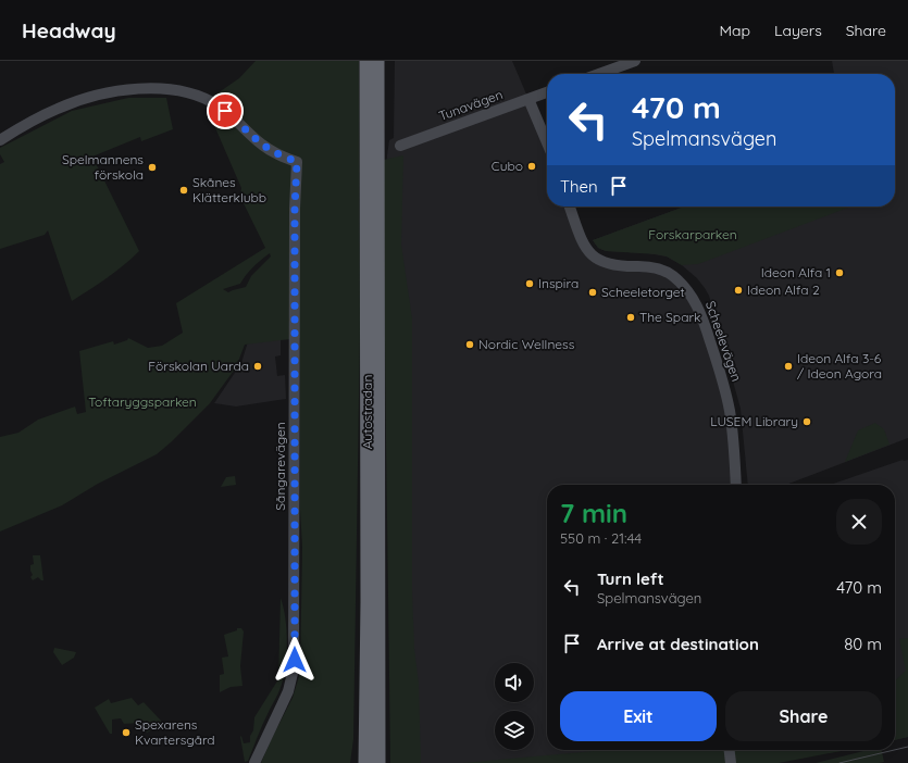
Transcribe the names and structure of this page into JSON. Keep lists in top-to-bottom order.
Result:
{
  "streets": {
    "highway": ["Autostradan"],
    "street": ["Tunavägen", "Scheelevägen", "Sångarevägen"]
  },
  "parks": ["Forskarparken", "Toftaryggsparken"],
  "places": [
    "Cubo",
    "Spelmannens förskola",
    "Skånes Klätterklubb",
    "Ideon Alfa 1",
    "Inspira",
    "Ideon Alfa 2",
    "Scheeletorget",
    "The Spark",
    "Nordic Wellness",
    "Förskolan Uarda",
    "Ideon Alfa 3-6 / Ideon Agora",
    "LUSEM Library",
    "Spexarens Kvartersgård"
  ],
  "page": {
    "header": "Headway",
    "nav": ["Map", "Layers", "Share"],
    "turn": ["470 m", "Spelmansvägen"],
    "then": "Then",
    "heading": ["7 min", "550 m · 21:44"],
    "list": [
      {
        "name": "Turn left",
        "note": "Spelmansvägen",
        "value": "470 m"
      },
      {
        "name": "Arrive at destination",
        "value": "80 m"
      }
    ],
    "buttons": ["Exit", "Share"]
  }
}
